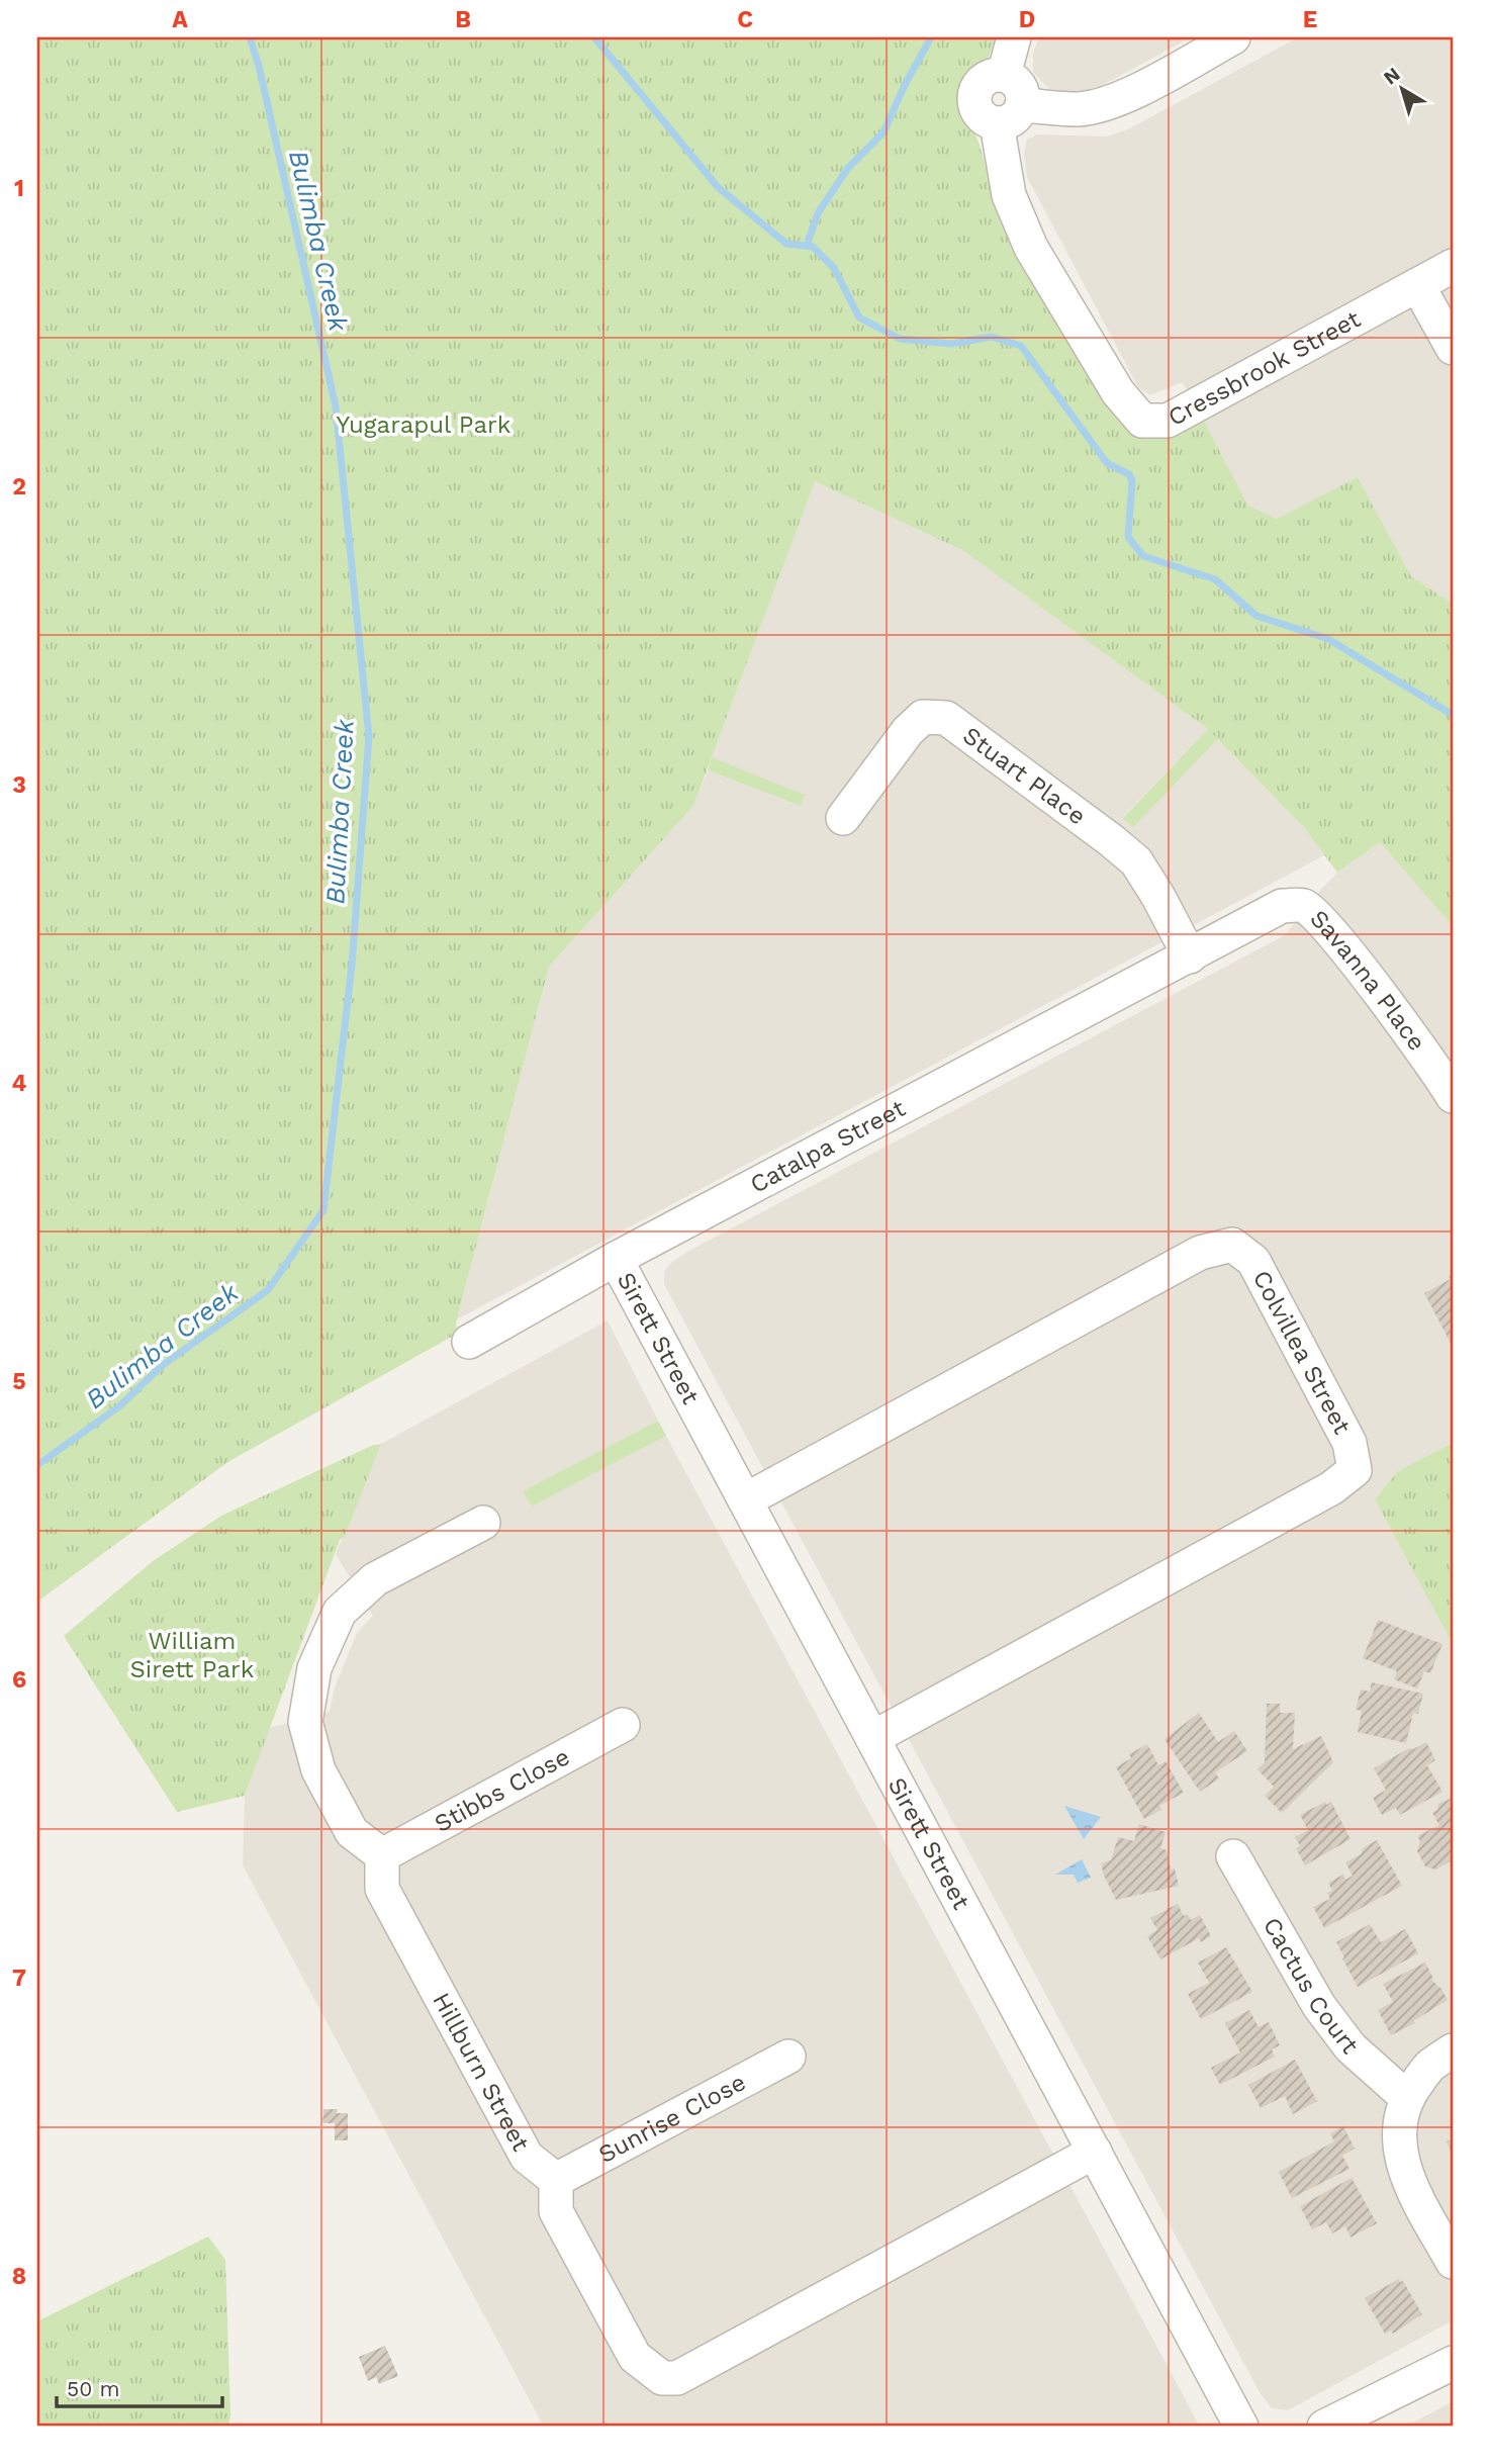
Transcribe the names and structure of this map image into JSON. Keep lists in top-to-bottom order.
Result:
{
  "streets": {
    "street": [
      "Cressbrook Street",
      "Stuart Place",
      "Savanna Place",
      "Catalpa Street",
      "Sirett Street",
      "Colvillea Street",
      "Stibbs Close",
      "Cactus Court",
      "Hillburn Street",
      "Sunrise Close"
    ]
  },
  "crossings": [
    ["Stuart Place", "Savanna Place"],
    ["Stuart Place", "Catalpa Street"],
    ["Savanna Place", "Catalpa Street"],
    ["Catalpa Street", "Sirett Street"],
    ["Sirett Street", "Colvillea Street"],
    ["Stibbs Close", "Hillburn Street"],
    ["Hillburn Street", "Sunrise Close"]
  ],
  "water": ["Bulimba Creek"],
  "parks": ["Yugarapul Park", "William Sirett Park"],
  "scale_bar": "50 m",
  "north": "top left",
  "grid": {
    "columns": [
      "A",
      "B",
      "C",
      "D",
      "E"
    ],
    "rows": [
      "1",
      "2",
      "3",
      "4",
      "5",
      "6",
      "7",
      "8"
    ]
  }
}
